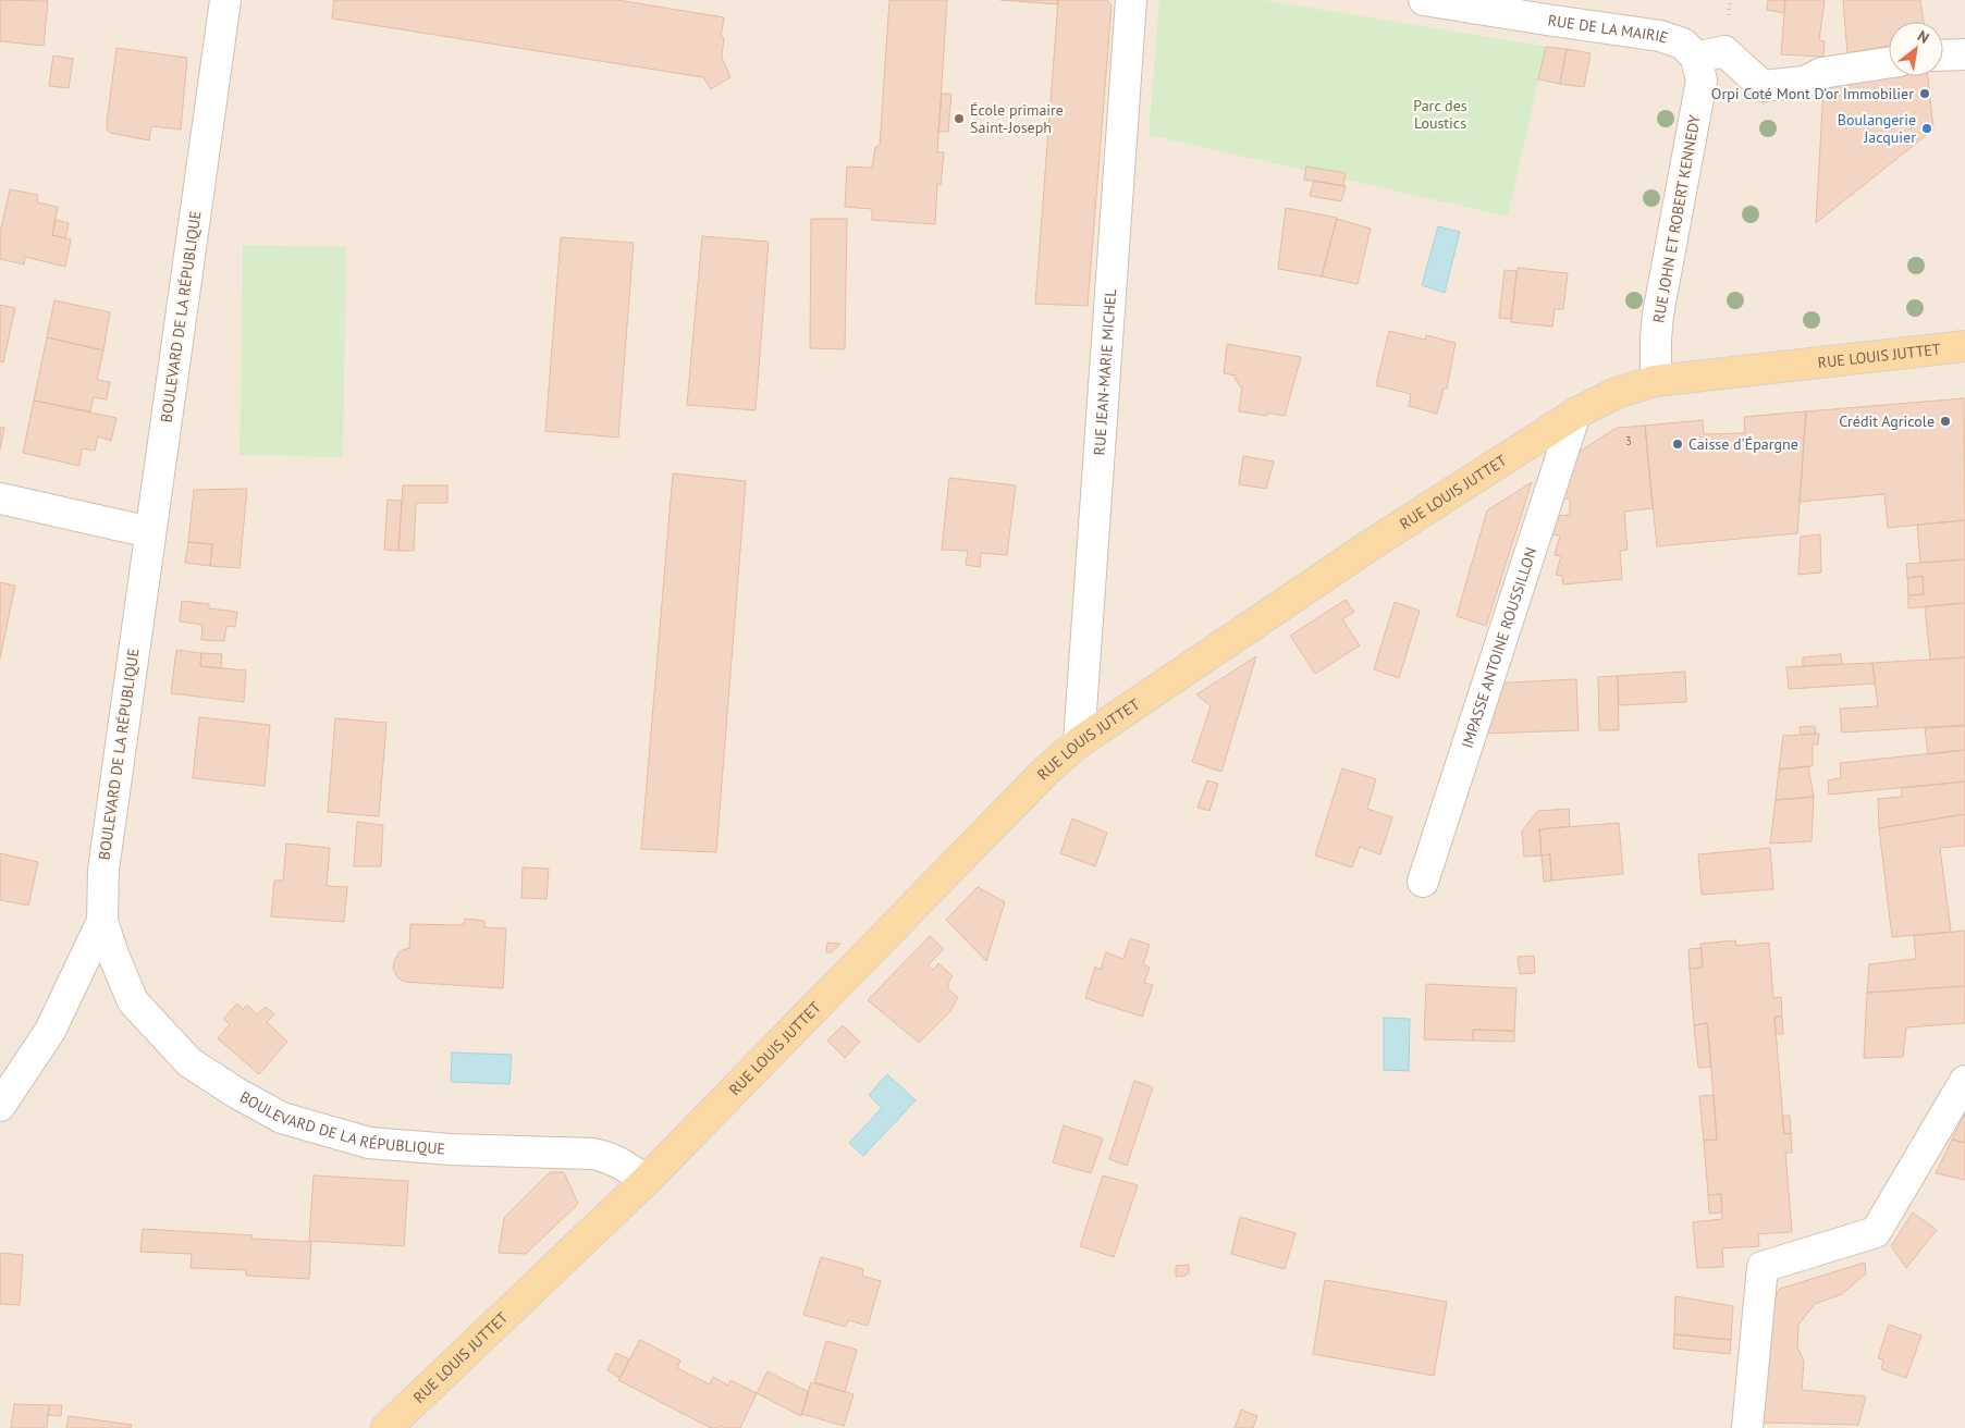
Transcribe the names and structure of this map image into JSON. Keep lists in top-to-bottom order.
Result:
{
  "streets": {
    "main road": ["RUE LOUIS JUTTET"],
    "street": [
      "RUE DE LA MAIRIE",
      "RUE JOHN ET ROBERT KENNEDY",
      "BOULEVARD DE LA RÉPUBLIQUE",
      "RUE JEAN-MARIE MICHEL",
      "IMPASSE ANTOINE ROUSSILLON"
    ]
  },
  "crossings": [
    ["RUE DE LA MAIRIE", "RUE JOHN ET ROBERT KENNEDY"],
    ["RUE JOHN ET ROBERT KENNEDY", "RUE LOUIS JUTTET"],
    ["BOULEVARD DE LA RÉPUBLIQUE", "RUE LOUIS JUTTET"],
    ["RUE LOUIS JUTTET", "RUE JEAN-MARIE MICHEL"],
    ["RUE LOUIS JUTTET", "IMPASSE ANTOINE ROUSSILLON"]
  ],
  "parks": ["Parc des Loustics"],
  "places": [
    "Orpi Coté Mont D'or Immobilier",
    "École primaire Saint-Joseph",
    "Boulangerie Jacquier",
    "Crédit Agricole",
    "Caisse d'Épargne"
  ],
  "house_numbers": ["3"],
  "north": "top right"
}
